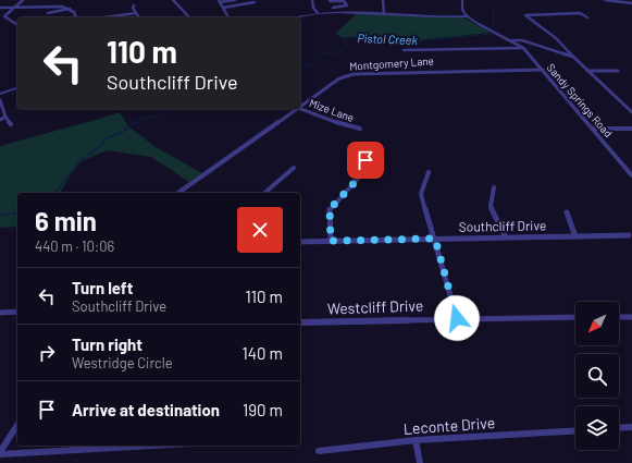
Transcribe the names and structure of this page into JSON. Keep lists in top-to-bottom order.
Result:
{
  "streets": {
    "street": [
      "Montgomery Lane",
      "Sandy Springs Road",
      "Mize Lane",
      "Southcliff Drive",
      "Westcliff Drive",
      "Leconte Drive"
    ]
  },
  "crossings": [
    ["Montgomery Lane", "Sandy Springs Road"]
  ],
  "water": ["Pistol Creek"],
  "north": "bottom left",
  "page": {
    "turn": ["110 m", "Southcliff Drive"],
    "heading": ["6 min", "440 m · 10:06"],
    "list": [
      {
        "name": "Turn left",
        "note": "Southcliff Drive",
        "value": "110 m"
      },
      {
        "name": "Turn right",
        "note": "Westridge Circle",
        "value": "140 m"
      },
      {
        "name": "Arrive at destination",
        "value": "190 m"
      }
    ]
  }
}
